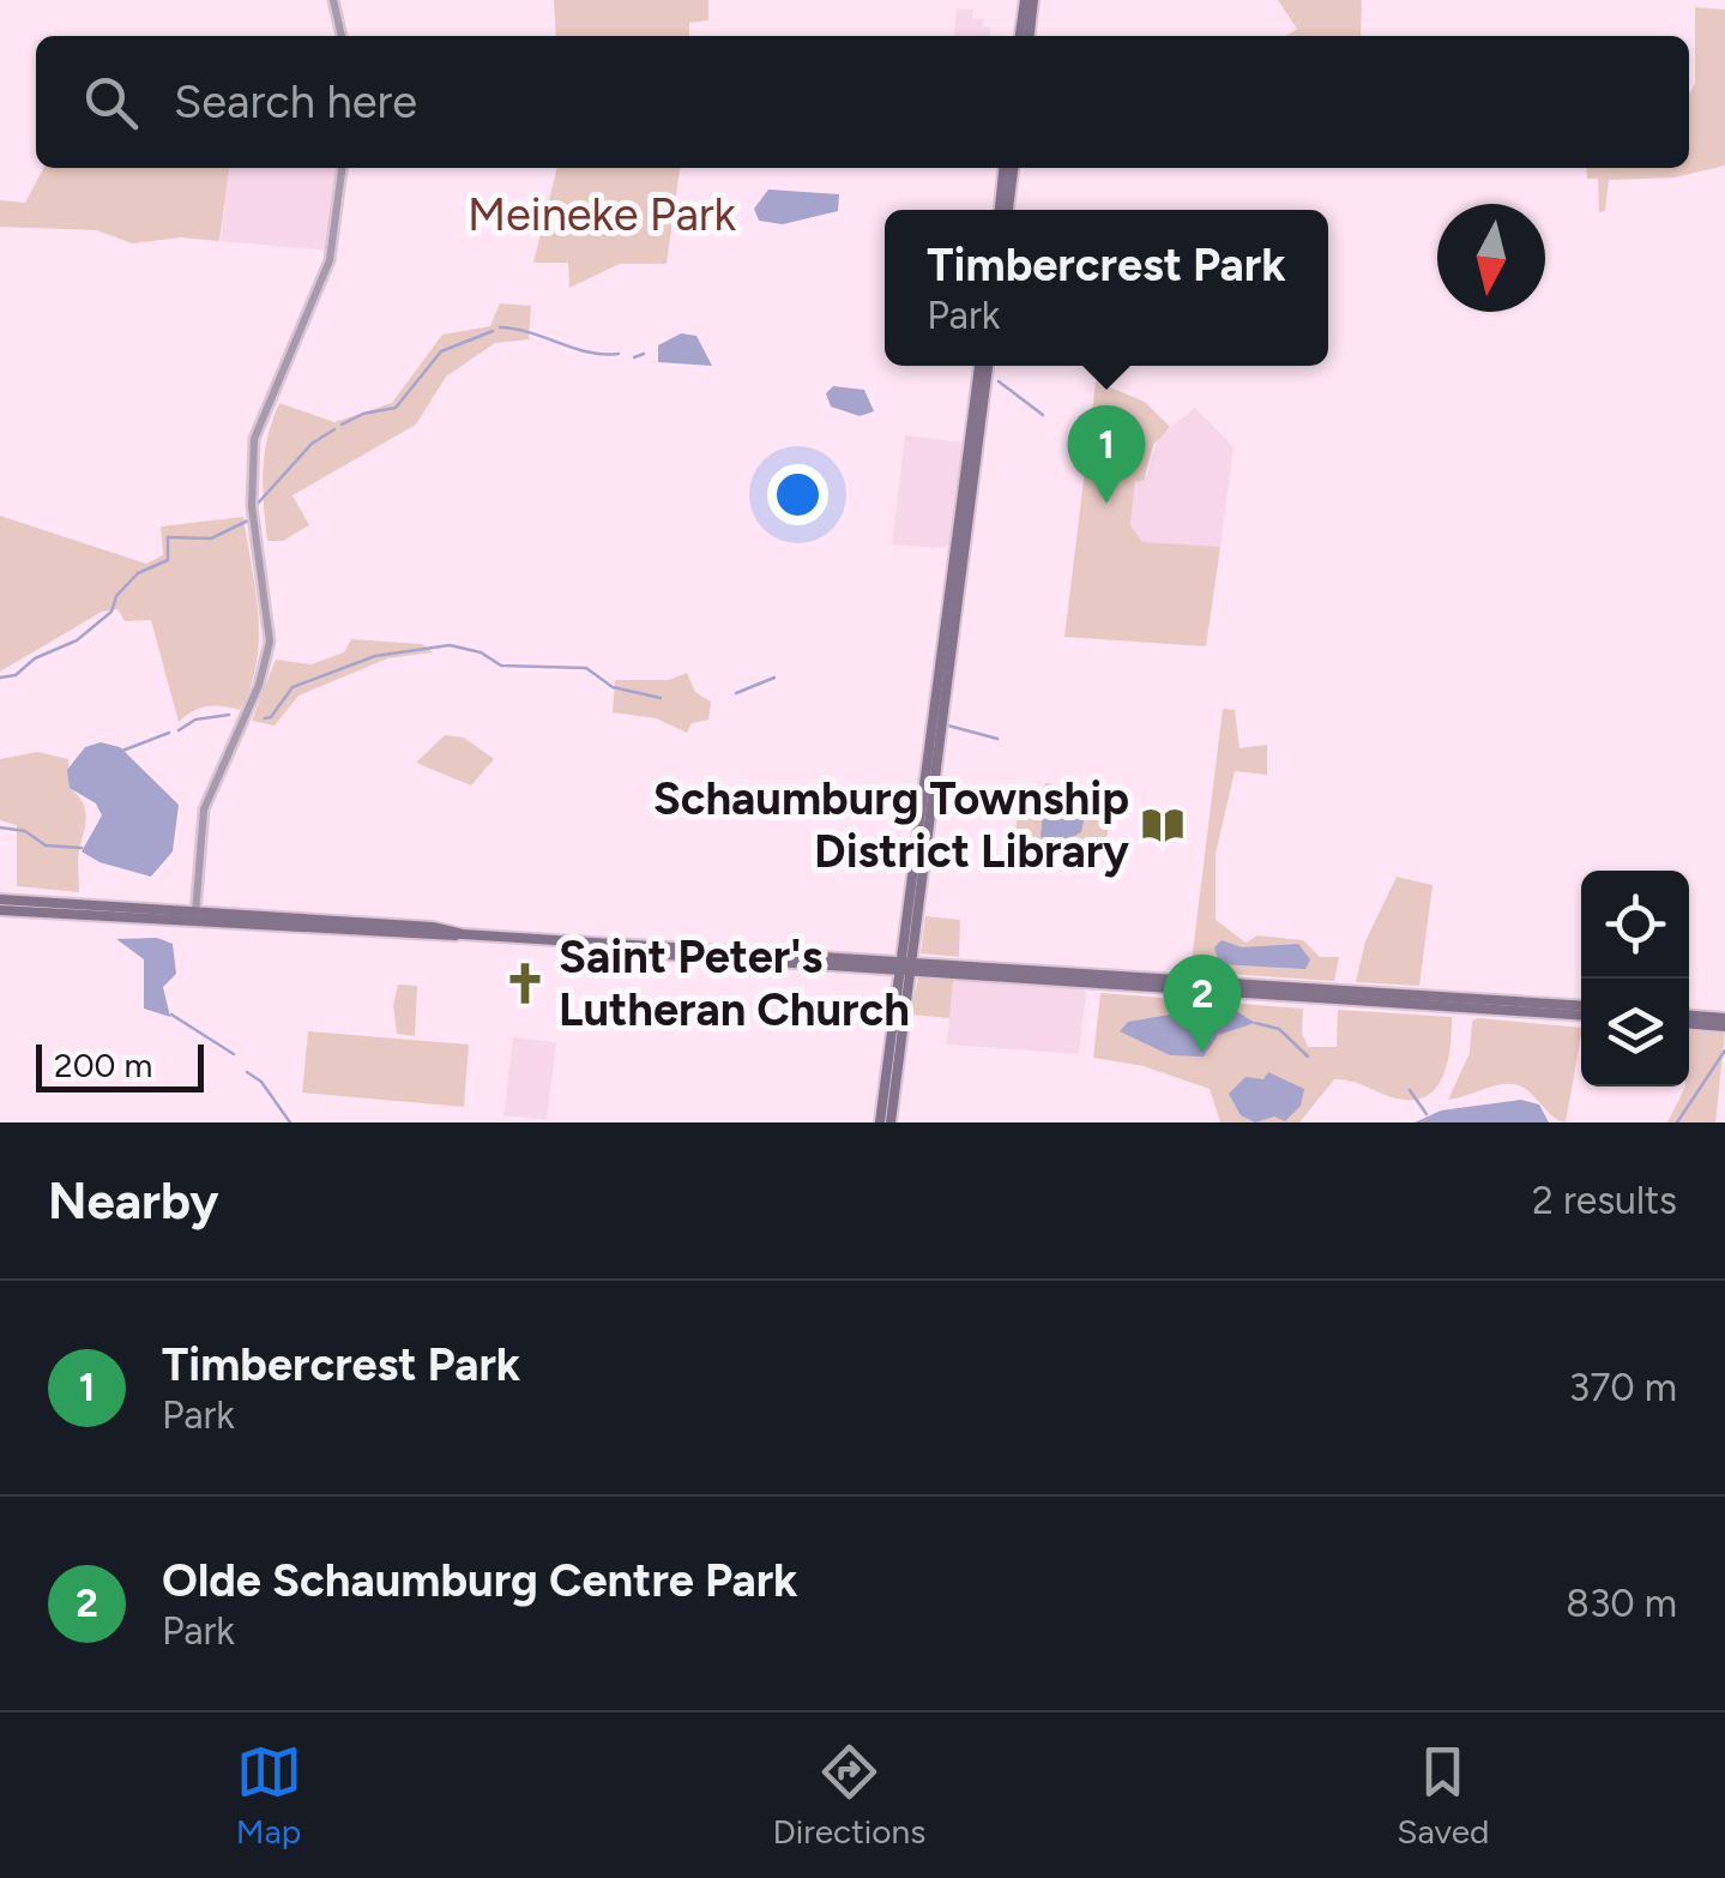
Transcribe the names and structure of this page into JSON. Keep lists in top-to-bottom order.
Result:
{
  "parks": ["Meineke Park"],
  "places": {
    "library": ["Schaumburg Township District Library"],
    "church": ["Saint Peter's Lutheran Church"]
  },
  "scale_bar": "200 m",
  "north": "bottom",
  "page": {
    "search": "Search here",
    "popup": ["Timbercrest Park", "Park"],
    "pins": ["1", "2"],
    "scale": "200 m",
    "heading": ["Nearby", "2 results"],
    "list": [
      {
        "mark": "1",
        "name": "Timbercrest Park",
        "note": "Park",
        "value": "370 m"
      },
      {
        "mark": "2",
        "name": "Olde Schaumburg Centre Park",
        "note": "Park",
        "value": "830 m"
      }
    ],
    "nav": ["Map", "Directions", "Saved"]
  }
}
